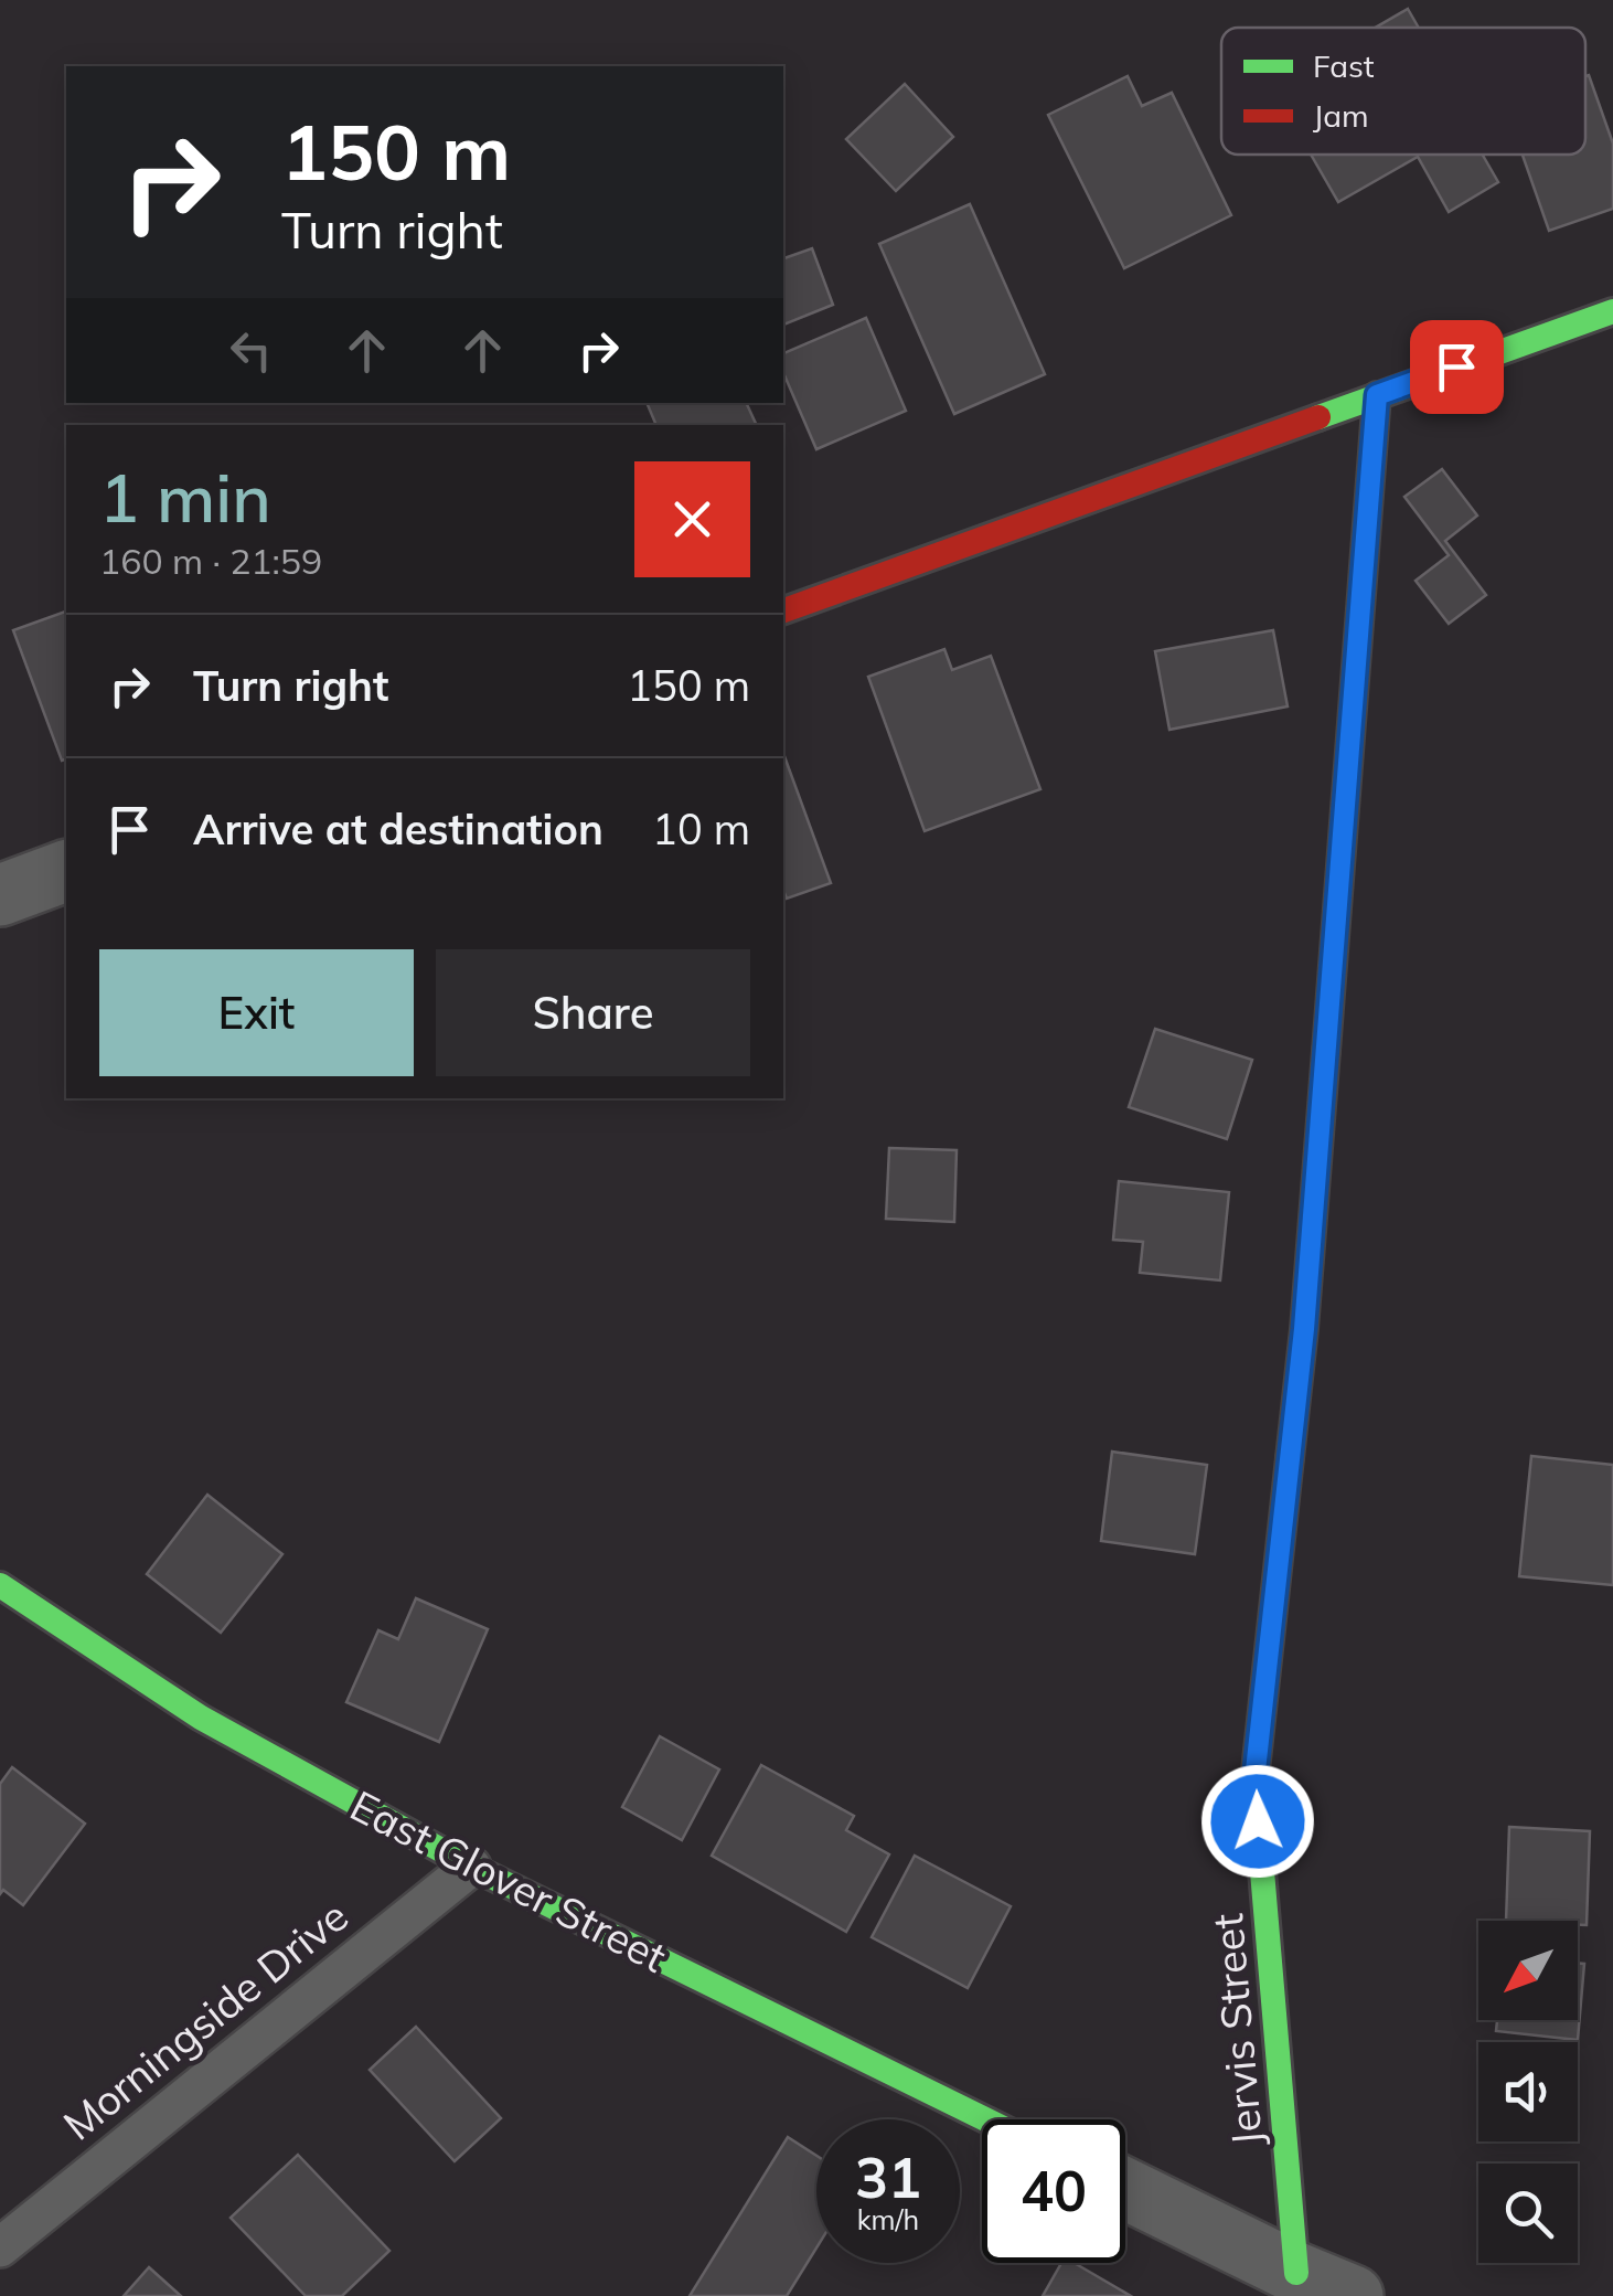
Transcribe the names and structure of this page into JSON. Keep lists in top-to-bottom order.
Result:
{
  "streets": {
    "street": ["East Glover Street", "Jervis Street"],
    "lane": ["Morningside Drive"]
  },
  "crossings": [
    ["East Glover Street", "Morningside Drive"]
  ],
  "legend": ["Fast", "Jam"],
  "north": "bottom left",
  "page": {
    "turn": ["150 m", "Turn right"],
    "heading": ["1 min", "160 m · 21:59"],
    "list": [
      {
        "name": "Turn right",
        "value": "150 m"
      },
      {
        "name": "Arrive at destination",
        "value": "10 m"
      }
    ],
    "buttons": ["Exit", "Share"],
    "speed": "31 km/h",
    "limit": "40"
  }
}
